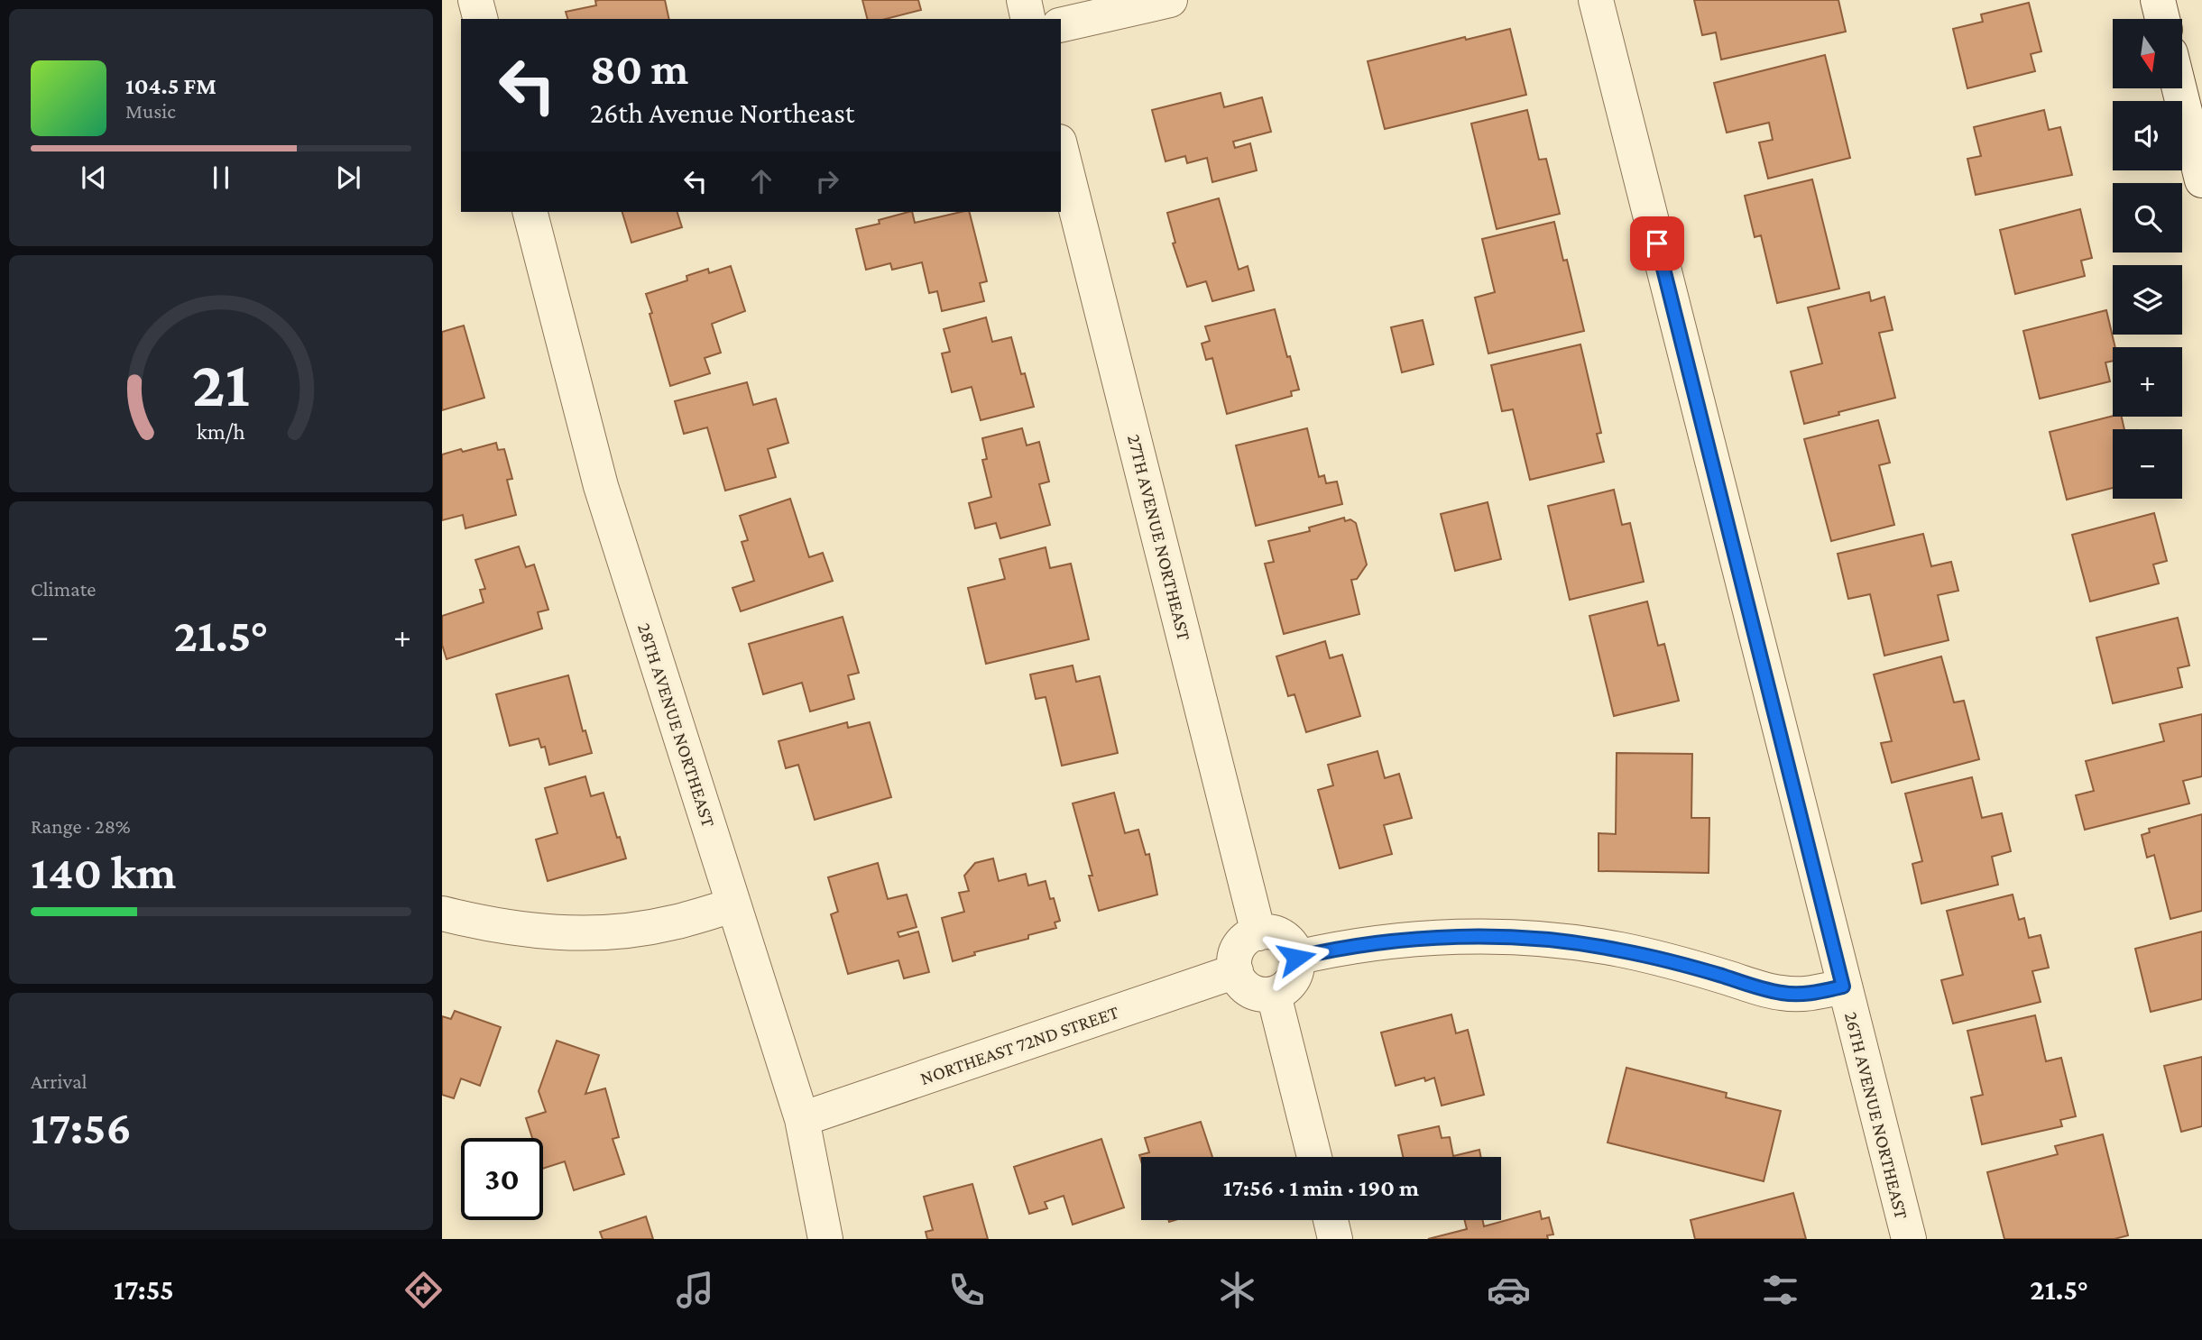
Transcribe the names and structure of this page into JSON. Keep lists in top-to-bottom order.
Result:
{
  "streets": {
    "street": [
      "27TH AVENUE NORTHEAST",
      "28TH AVENUE NORTHEAST",
      "NORTHEAST 72ND STREET",
      "26TH AVENUE NORTHEAST"
    ]
  },
  "crossings": [
    ["27TH AVENUE NORTHEAST", "NORTHEAST 72ND STREET"],
    ["28TH AVENUE NORTHEAST", "NORTHEAST 72ND STREET"]
  ],
  "north": "bottom",
  "page": {
    "map_buttons": ["+", "−"],
    "turn": ["80 m", "26th Avenue Northeast"],
    "song": ["104.5 FM", "Music"],
    "tile": [
      "Climate",
      ["Range · 28%", "140 km"],
      ["Arrival", "17:56"]
    ],
    "heat": ["−", "21.5°", "+"],
    "limit": "30",
    "trip": "17:56 · 1 min · 190 m",
    "tabs": ["17:55", "21.5°"],
    "gauge": ["21", "km/h"]
  }
}
